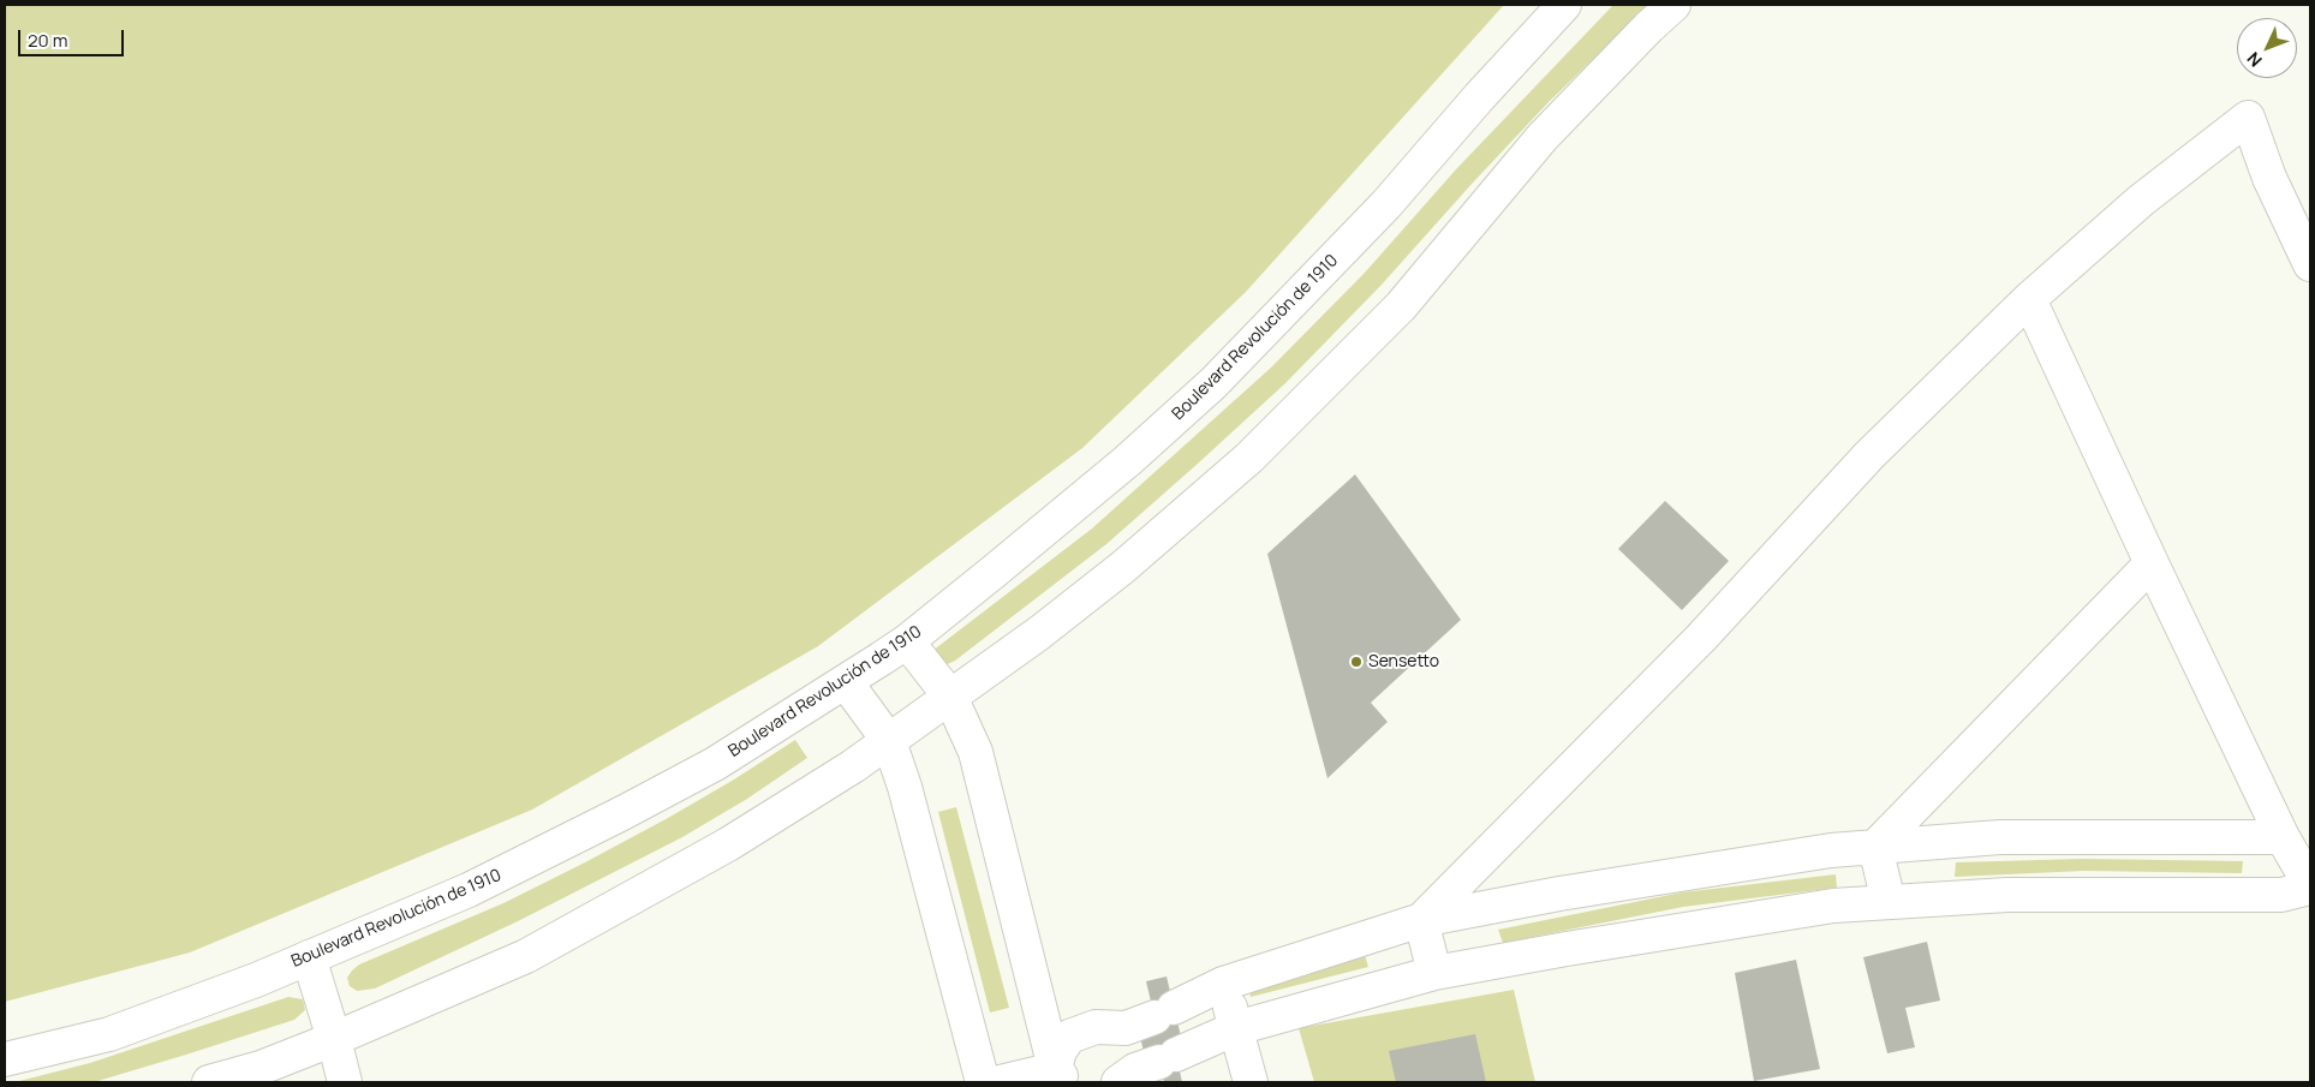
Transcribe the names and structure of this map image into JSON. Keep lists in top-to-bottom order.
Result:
{
  "streets": {
    "street": ["Boulevard Revolución de 1910"]
  },
  "places": ["Sensetto"],
  "scale_bar": "20 m",
  "north": "bottom left"
}
